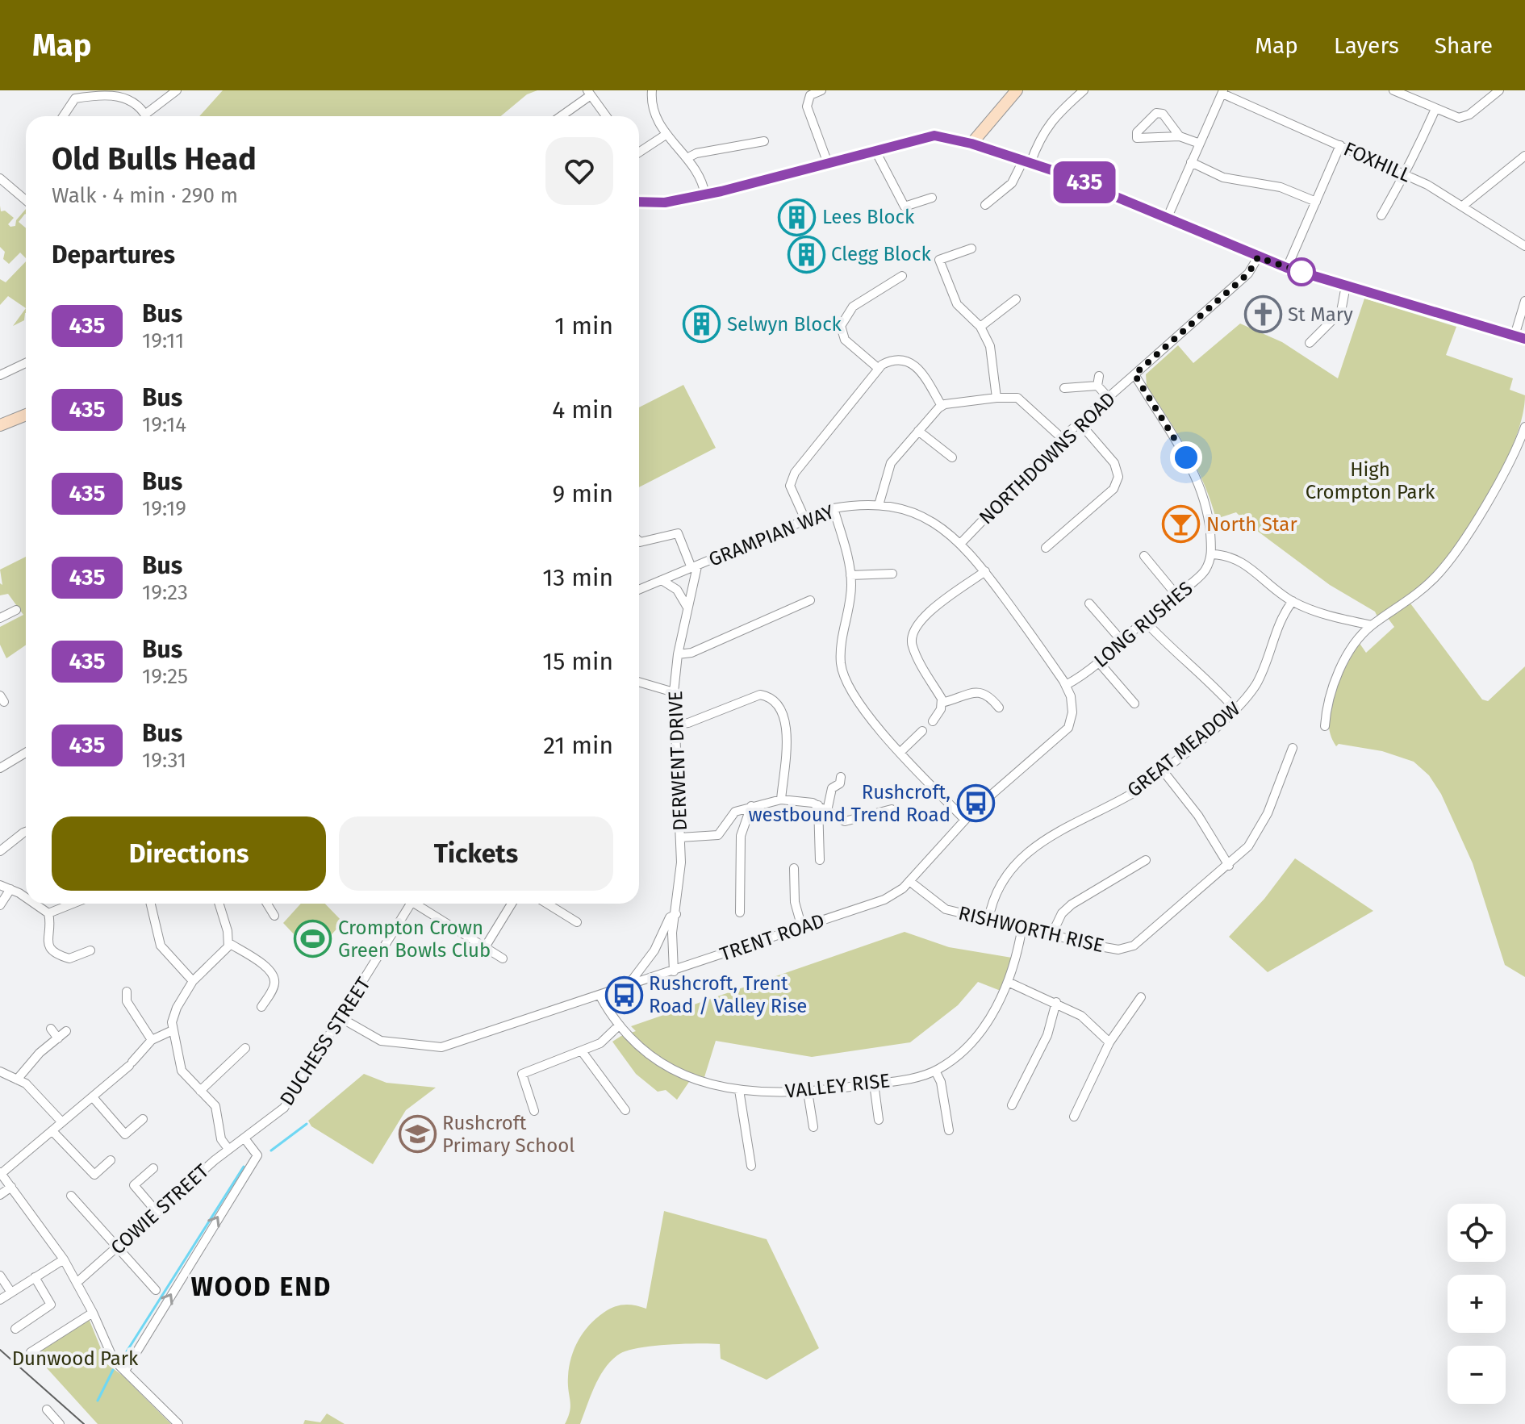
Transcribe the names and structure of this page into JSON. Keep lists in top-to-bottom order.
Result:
{
  "streets": {
    "street": [
      "FOXHILL",
      "NORTHDOWNS ROAD",
      "GRAMPIAN WAY",
      "LONG RUSHES",
      "GREAT MEADOW",
      "DERWENT DRIVE",
      "RISHWORTH RISE",
      "TRENT ROAD",
      "DUCHESS STREET",
      "VALLEY RISE",
      "COWIE STREET"
    ]
  },
  "crossings": [
    ["NORTHDOWNS ROAD", "GRAMPIAN WAY"],
    ["GRAMPIAN WAY", "LONG RUSHES"],
    ["GRAMPIAN WAY", "DERWENT DRIVE"],
    ["GRAMPIAN WAY", "TRENT ROAD"],
    ["LONG RUSHES", "TRENT ROAD"],
    ["GREAT MEADOW", "RISHWORTH RISE"],
    ["DERWENT DRIVE", "TRENT ROAD"],
    ["RISHWORTH RISE", "TRENT ROAD"],
    ["RISHWORTH RISE", "VALLEY RISE"],
    ["TRENT ROAD", "DUCHESS STREET"],
    ["TRENT ROAD", "VALLEY RISE"],
    ["DUCHESS STREET", "COWIE STREET"]
  ],
  "districts": ["WOOD END"],
  "parks": ["High Crompton Park", "Dunwood Park"],
  "places": {
    "building": ["Lees Block", "Clegg Block", "Selwyn Block"],
    "church": ["St Mary"],
    "bar": ["North Star"],
    "bus stop": ["Rushcroft, westbound Trend Road", "Rushcroft, Trent Road / Valley Rise"],
    "sports": ["Crompton Crown Green Bowls Club"],
    "school or university": ["Rushcroft Primary School"]
  },
  "lines": ["bus line 435"],
  "page": {
    "header": "Map",
    "nav": ["Map", "Layers", "Share"],
    "on_map": "435",
    "heading": [
      ["Old Bulls Head", "Walk · 4 min · 290 m"],
      "Departures"
    ],
    "list": [
      {
        "mark": "435",
        "name": "Bus",
        "note": "19:11",
        "value": "1 min"
      },
      {
        "mark": "435",
        "name": "Bus",
        "note": "19:14",
        "value": "4 min"
      },
      {
        "mark": "435",
        "name": "Bus",
        "note": "19:19",
        "value": "9 min"
      },
      {
        "mark": "435",
        "name": "Bus",
        "note": "19:23",
        "value": "13 min"
      },
      {
        "mark": "435",
        "name": "Bus",
        "note": "19:25",
        "value": "15 min"
      },
      {
        "mark": "435",
        "name": "Bus",
        "note": "19:31",
        "value": "21 min"
      }
    ],
    "buttons": ["Directions", "Tickets"],
    "map_buttons": ["+", "−"]
  }
}
